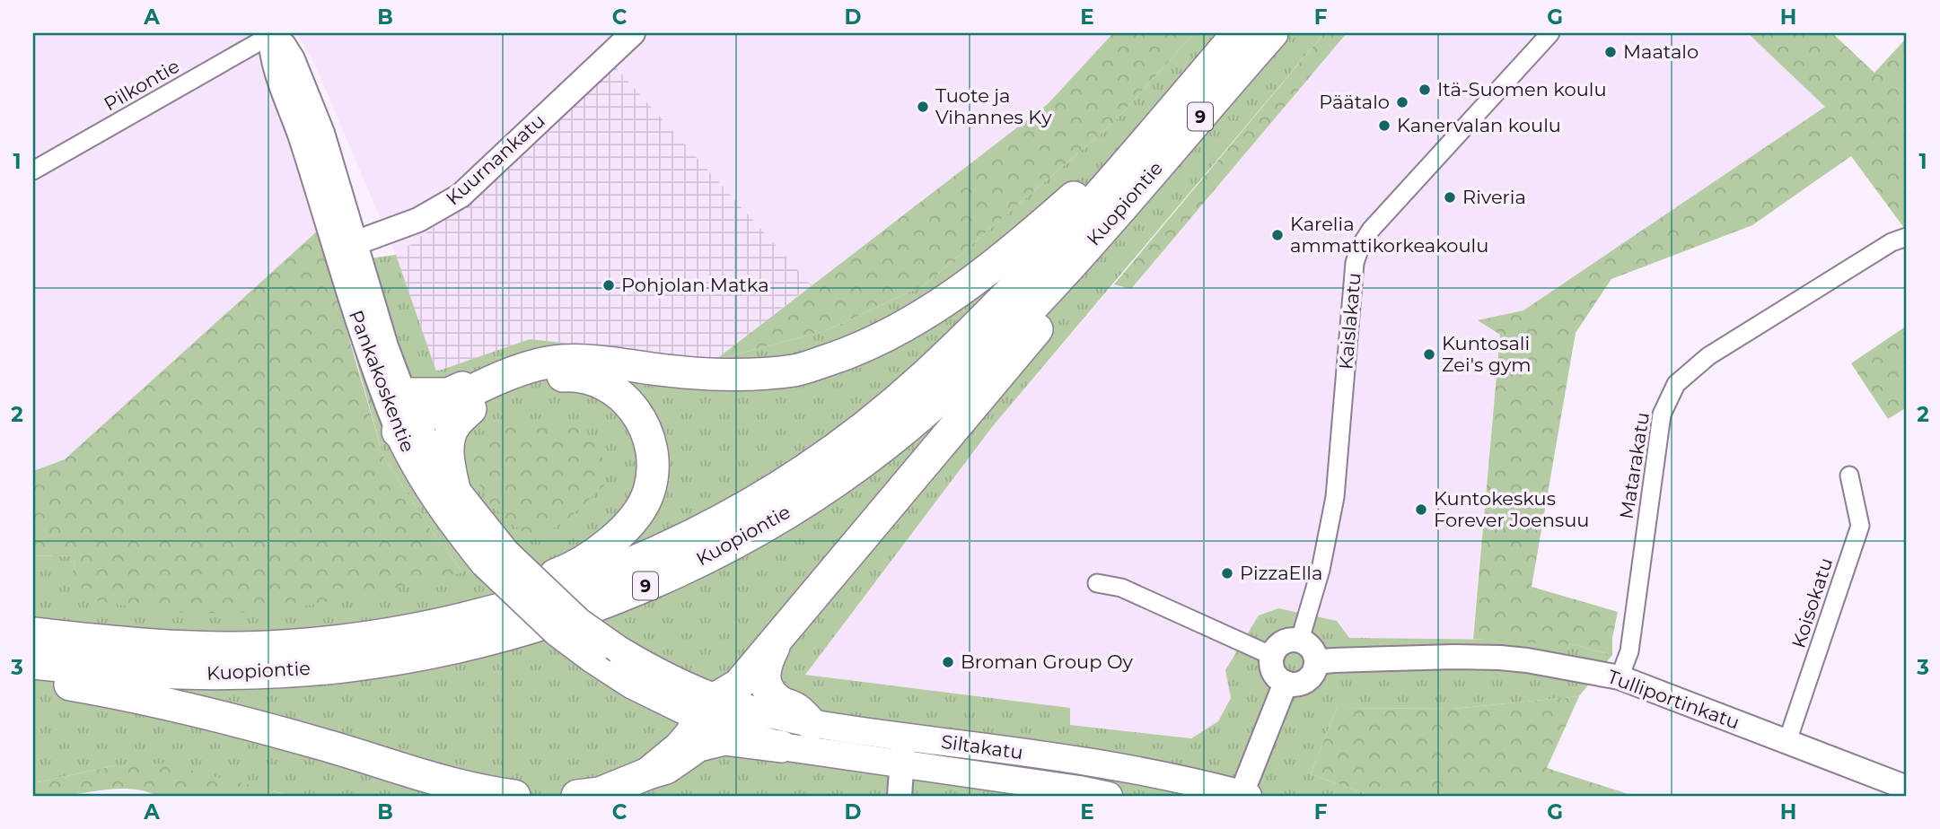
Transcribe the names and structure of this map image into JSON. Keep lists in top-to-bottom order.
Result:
{
  "streets": {
    "highway": ["9", "Kuopiontie"],
    "main road": ["Pankakoskentie", "Siltakatu"],
    "street": [
      "Pilkontie",
      "Kuurnankatu",
      "Kaislakatu",
      "Matarakatu",
      "Koisokatu",
      "Tulliportinkatu"
    ]
  },
  "crossings": [
    ["Pilkontie", "Pankakoskentie"],
    ["Kuurnankatu", "Pankakoskentie"],
    ["Kaislakatu", "Tulliportinkatu"],
    ["Pankakoskentie", "Siltakatu"],
    ["Matarakatu", "Tulliportinkatu"],
    ["Koisokatu", "Tulliportinkatu"]
  ],
  "places": [
    "Maatalo",
    "Itä-Suomen koulu",
    "Päätalo",
    "Tuote ja Vihannes Ky",
    "Kanervalan koulu",
    "Riveria",
    "Karelia ammattikorkeakoulu",
    "Pohjolan Matka",
    "Kuntosali Zei's gym",
    "Kuntokeskus Forever Joensuu",
    "PizzaElla",
    "Broman Group Oy"
  ],
  "grid": {
    "columns": [
      "A",
      "B",
      "C",
      "D",
      "E",
      "F",
      "G",
      "H"
    ],
    "rows": ["1", "2", "3"]
  }
}
